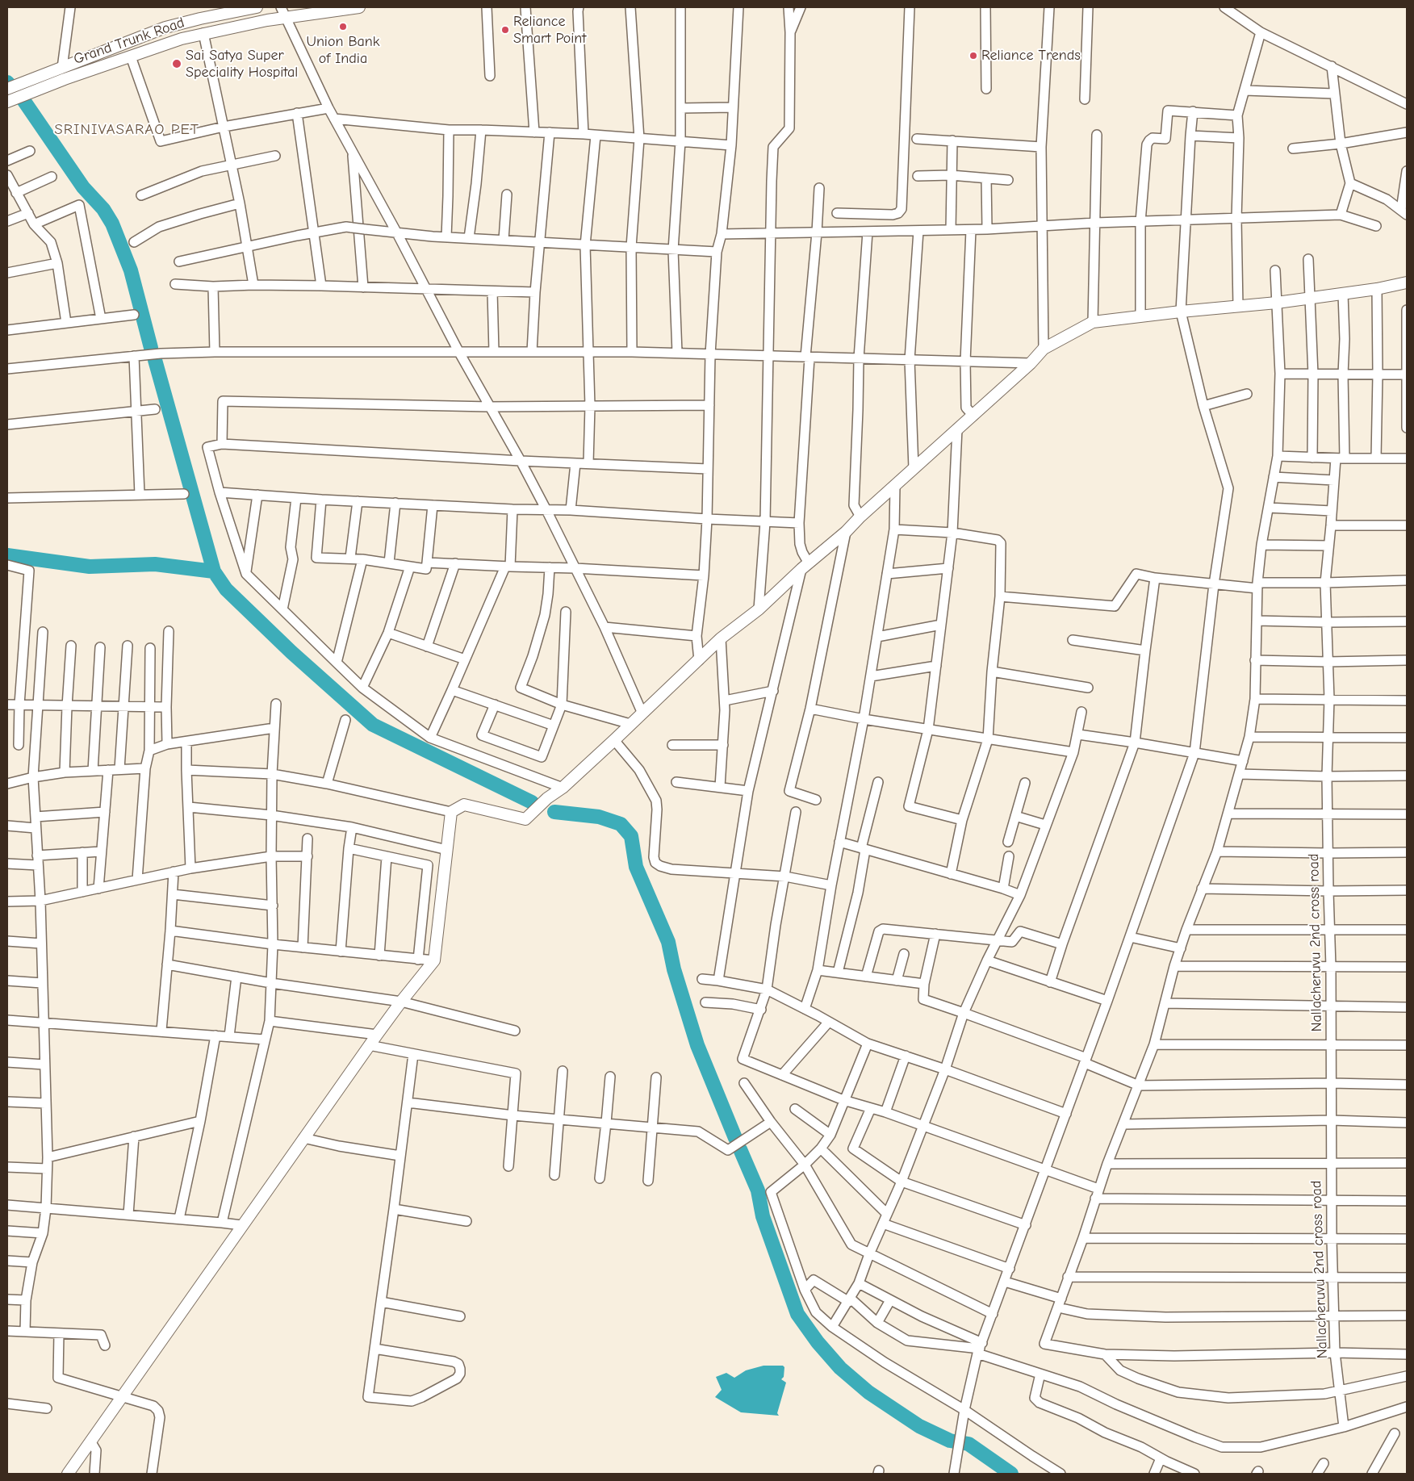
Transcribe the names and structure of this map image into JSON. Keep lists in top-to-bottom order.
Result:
{
  "streets": {
    "main road": ["Grand Trunk Road"],
    "street": ["Nallacheruvu 2nd cross road"]
  },
  "districts": ["SRINIVASARAO PET"],
  "places": [
    "Union Bank of India",
    "Reliance Smart Point",
    "Reliance Trends",
    "Sai Satya Super Speciality Hospital"
  ]
}
